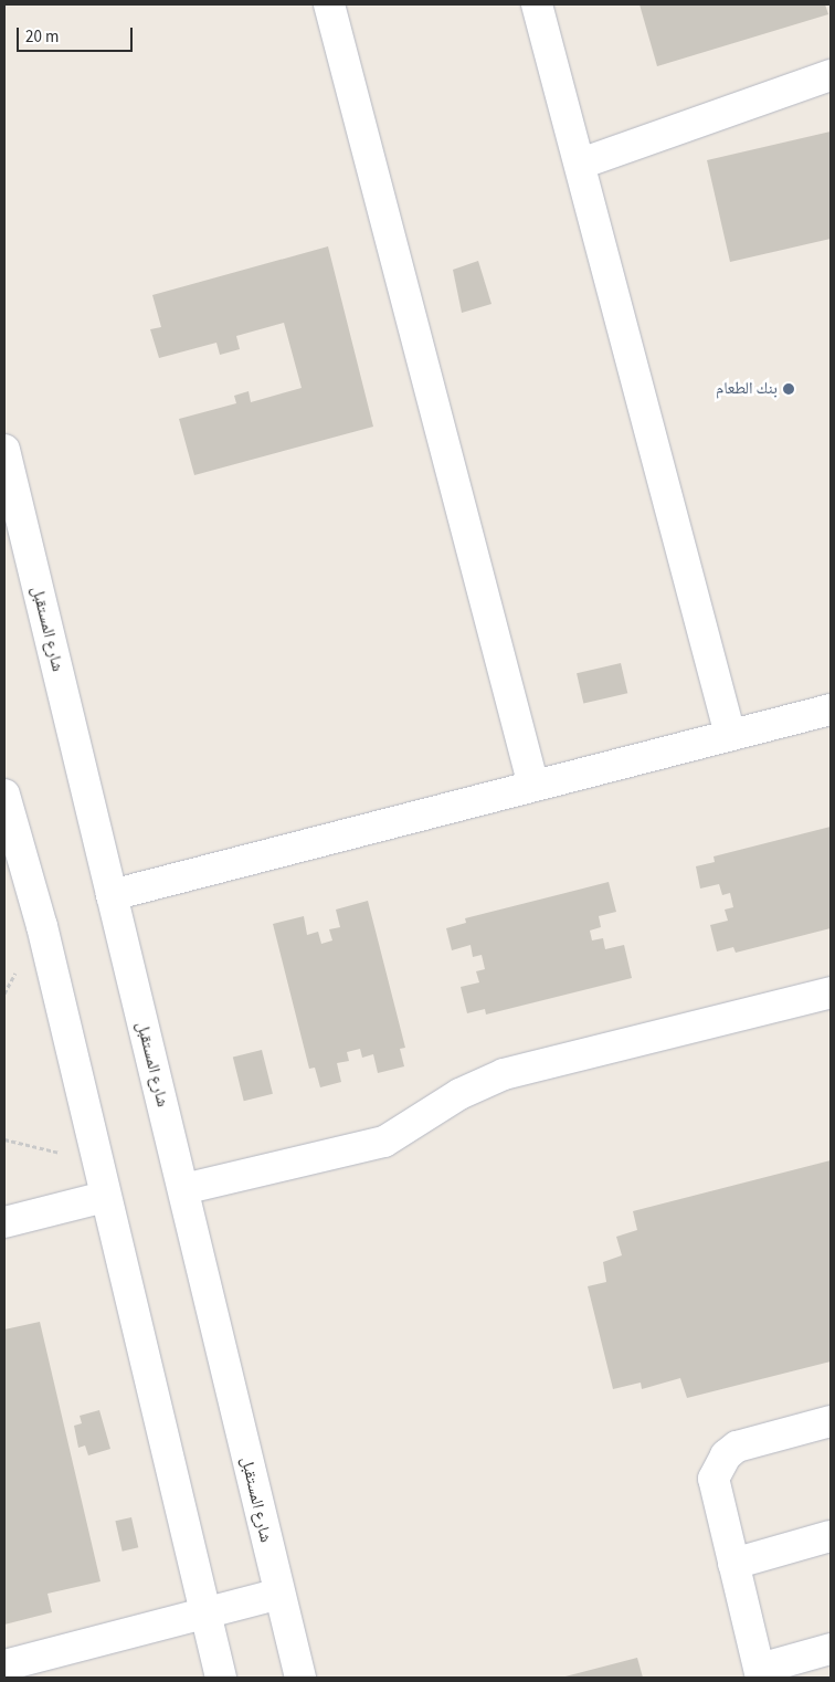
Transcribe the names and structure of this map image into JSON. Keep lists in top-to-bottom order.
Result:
{
  "streets": {
    "street": ["شارع المستقبل"]
  },
  "places": ["بنك الطعام"],
  "scale_bar": "20 m"
}
